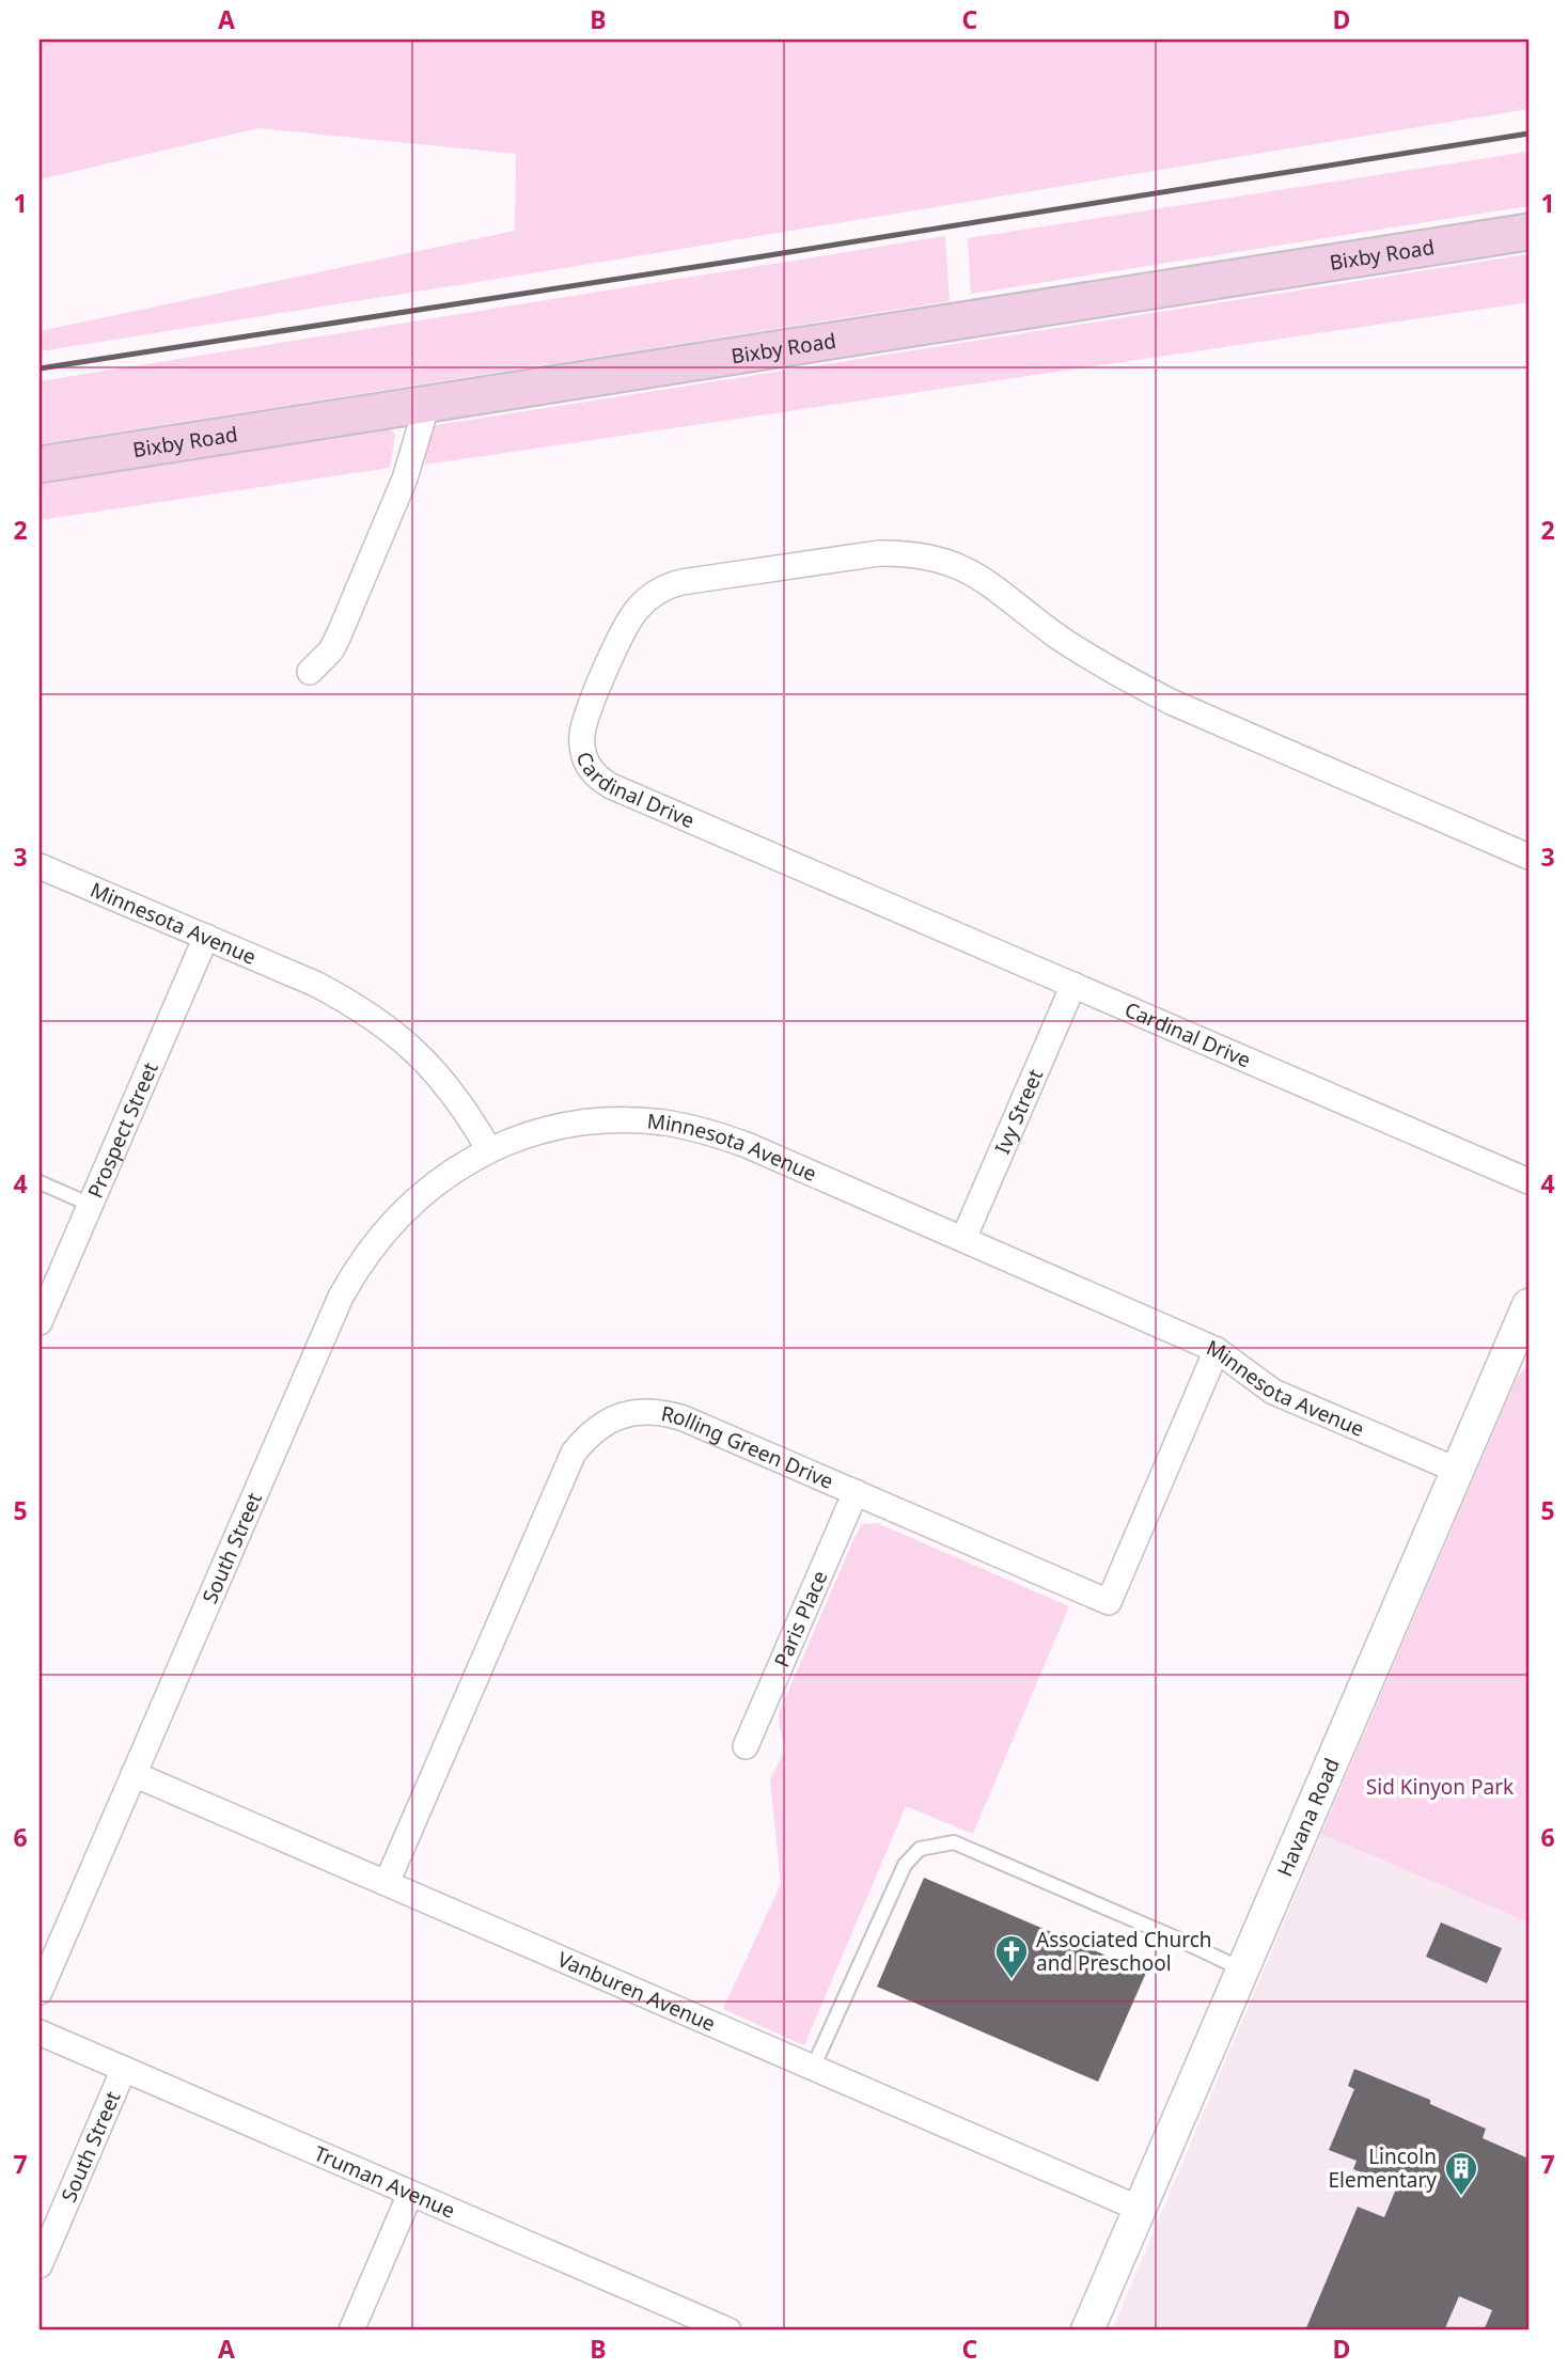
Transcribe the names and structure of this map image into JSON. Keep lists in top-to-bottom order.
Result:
{
  "streets": {
    "main road": ["Bixby Road"],
    "street": [
      "Cardinal Drive",
      "Minnesota Avenue",
      "Ivy Street",
      "Prospect Street",
      "Rolling Green Drive",
      "South Street",
      "Paris Place",
      "Havana Road",
      "Vanburen Avenue",
      "Truman Avenue"
    ]
  },
  "crossings": [
    ["Cardinal Drive", "Ivy Street"],
    ["Minnesota Avenue", "Ivy Street"],
    ["Minnesota Avenue", "Prospect Street"],
    ["Minnesota Avenue", "Rolling Green Drive"],
    ["Minnesota Avenue", "South Street"],
    ["Minnesota Avenue", "Havana Road"],
    ["Rolling Green Drive", "Paris Place"],
    ["Rolling Green Drive", "Vanburen Avenue"],
    ["South Street", "Vanburen Avenue"],
    ["South Street", "Truman Avenue"],
    ["Havana Road", "Vanburen Avenue"]
  ],
  "parks": ["Sid Kinyon Park"],
  "places": {
    "church": ["Associated Church and Preschool"],
    "building": ["Lincoln Elementary"]
  },
  "grid": {
    "columns": [
      "A",
      "B",
      "C",
      "D"
    ],
    "rows": [
      "1",
      "2",
      "3",
      "4",
      "5",
      "6",
      "7"
    ]
  }
}
